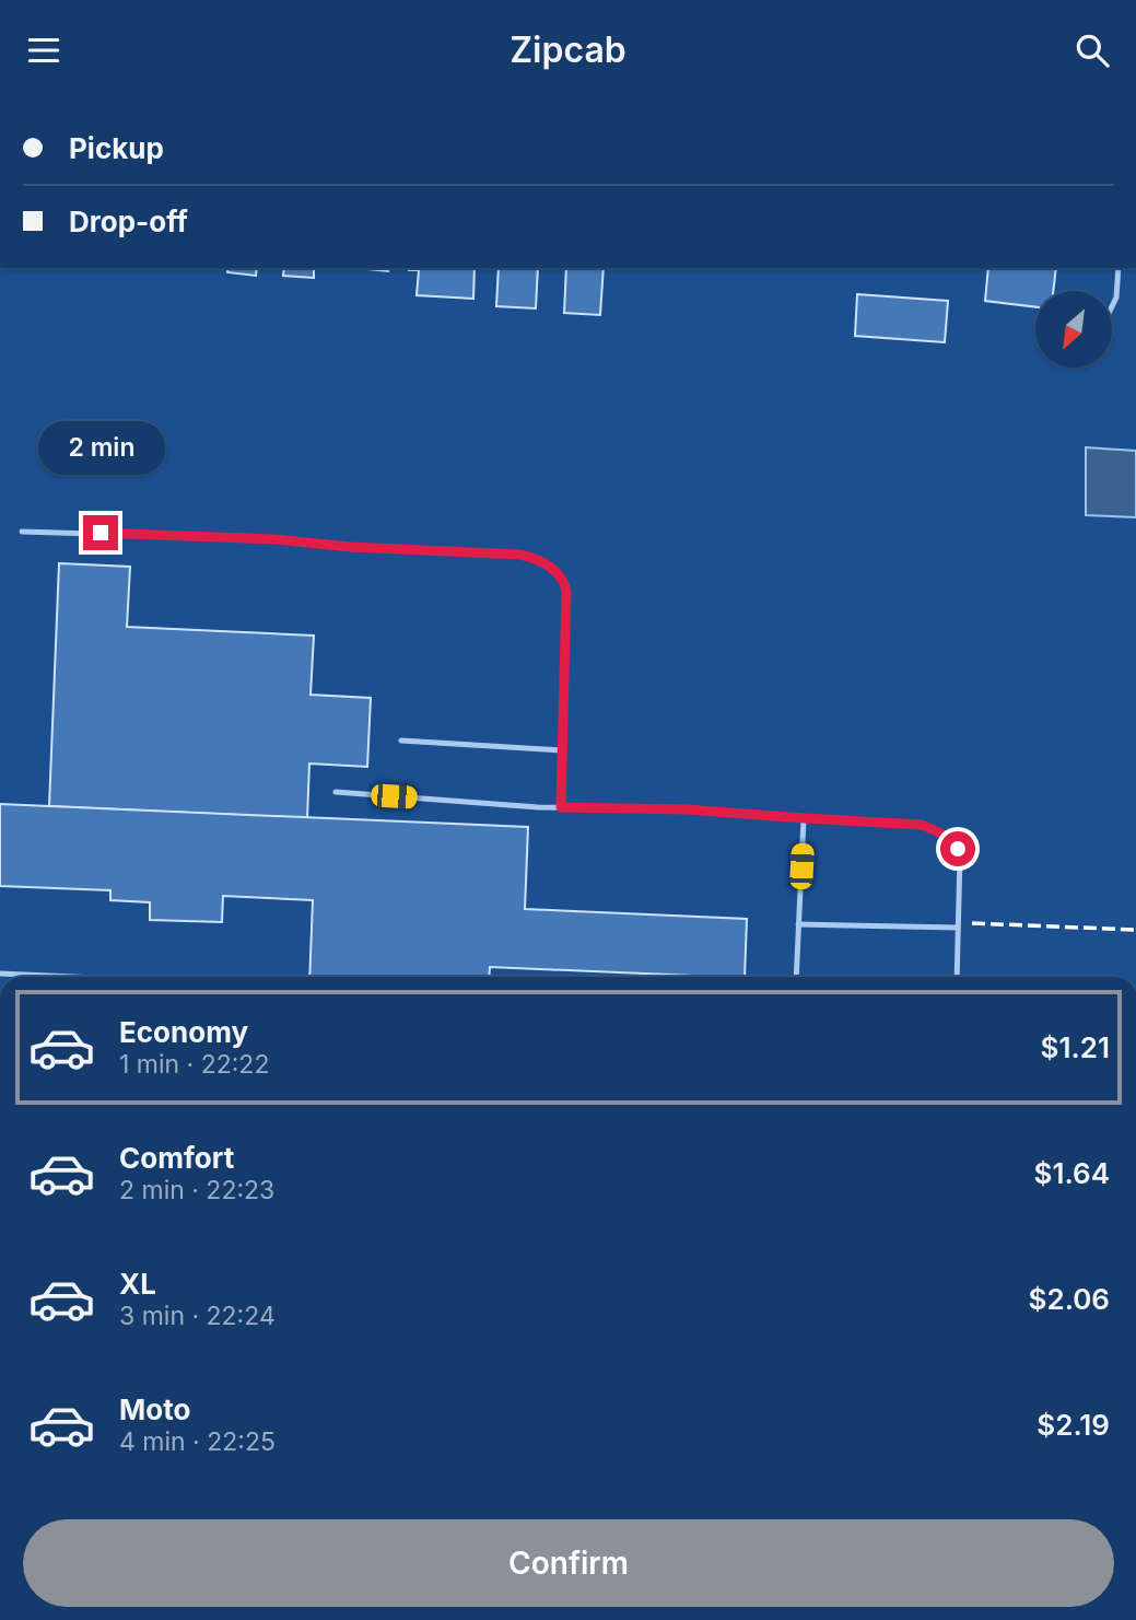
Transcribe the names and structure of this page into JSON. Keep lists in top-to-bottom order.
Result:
{
  "north": "bottom left",
  "page": {
    "header": "Zipcab",
    "banner": ["Pickup", "Drop-off"],
    "bubble": "2 min",
    "list": [
      {
        "name": "Economy",
        "note": "1 min · 22:22",
        "value": "$1.21"
      },
      {
        "name": "Comfort",
        "note": "2 min · 22:23",
        "value": "$1.64"
      },
      {
        "name": "XL",
        "note": "3 min · 22:24",
        "value": "$2.06"
      },
      {
        "name": "Moto",
        "note": "4 min · 22:25",
        "value": "$2.19"
      }
    ],
    "buttons": "Confirm"
  }
}
